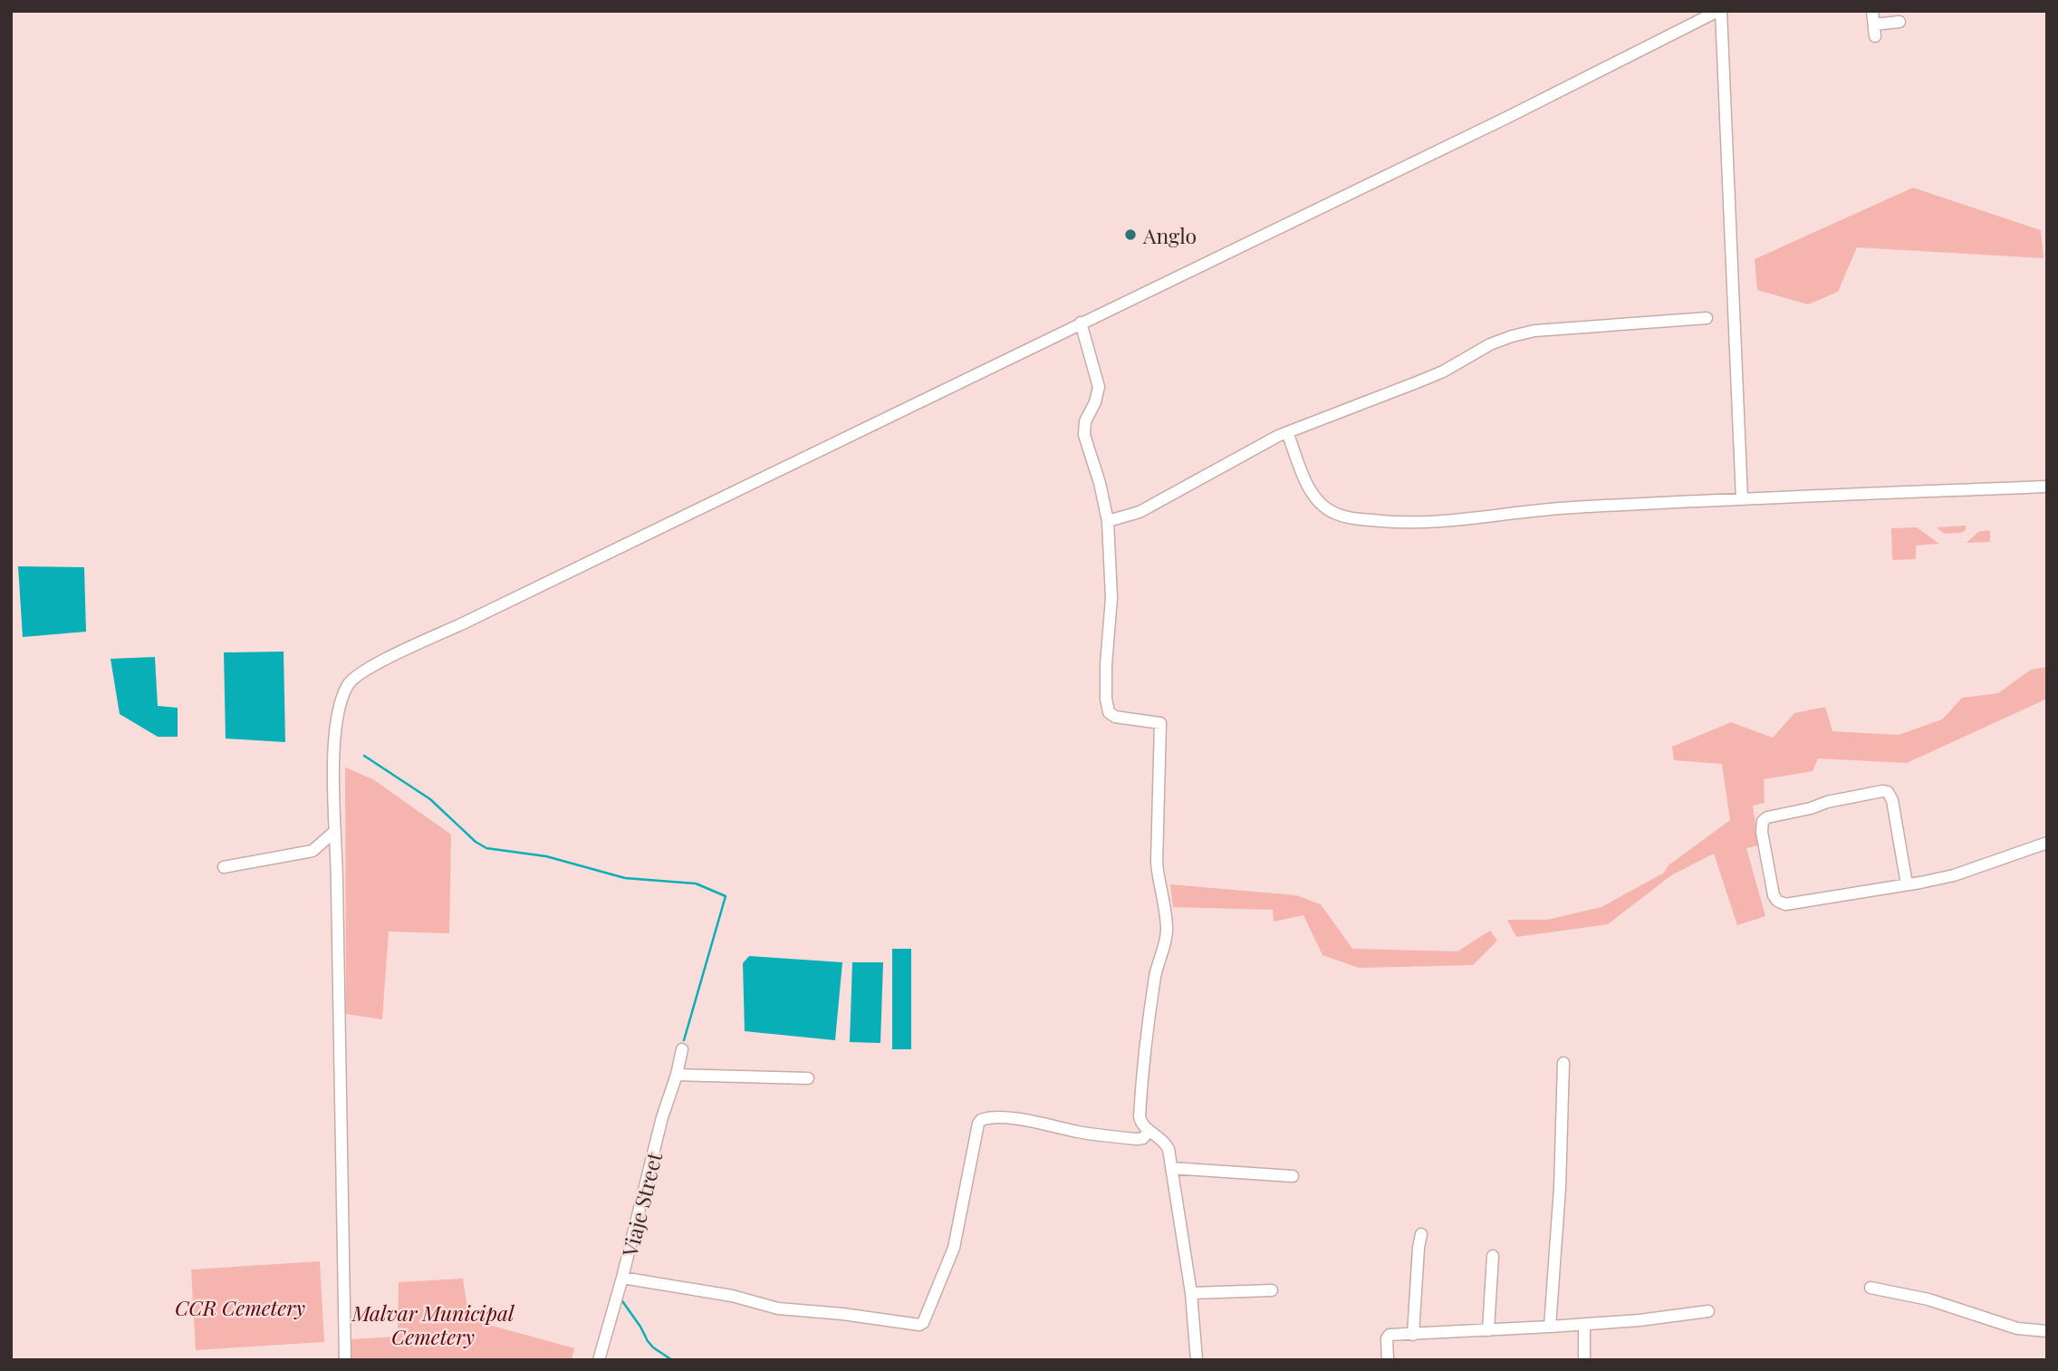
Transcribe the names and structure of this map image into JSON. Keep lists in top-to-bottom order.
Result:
{
  "streets": {
    "street": ["Viaje Street"]
  },
  "parks": ["CCR Cemetery", "Malvar Municipal Cemetery"],
  "places": ["Anglo"]
}
